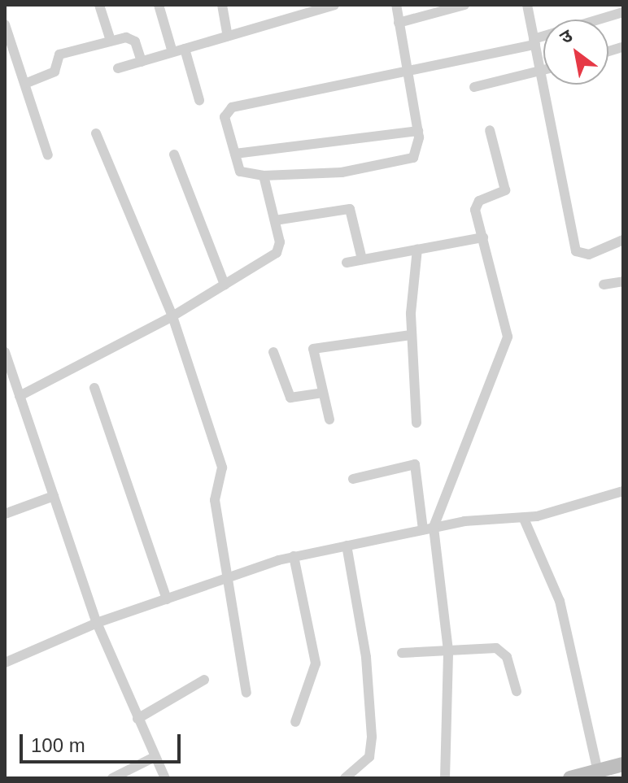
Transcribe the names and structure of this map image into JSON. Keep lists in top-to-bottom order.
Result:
{
  "scale_bar": "100 m",
  "north": "top left"
}
